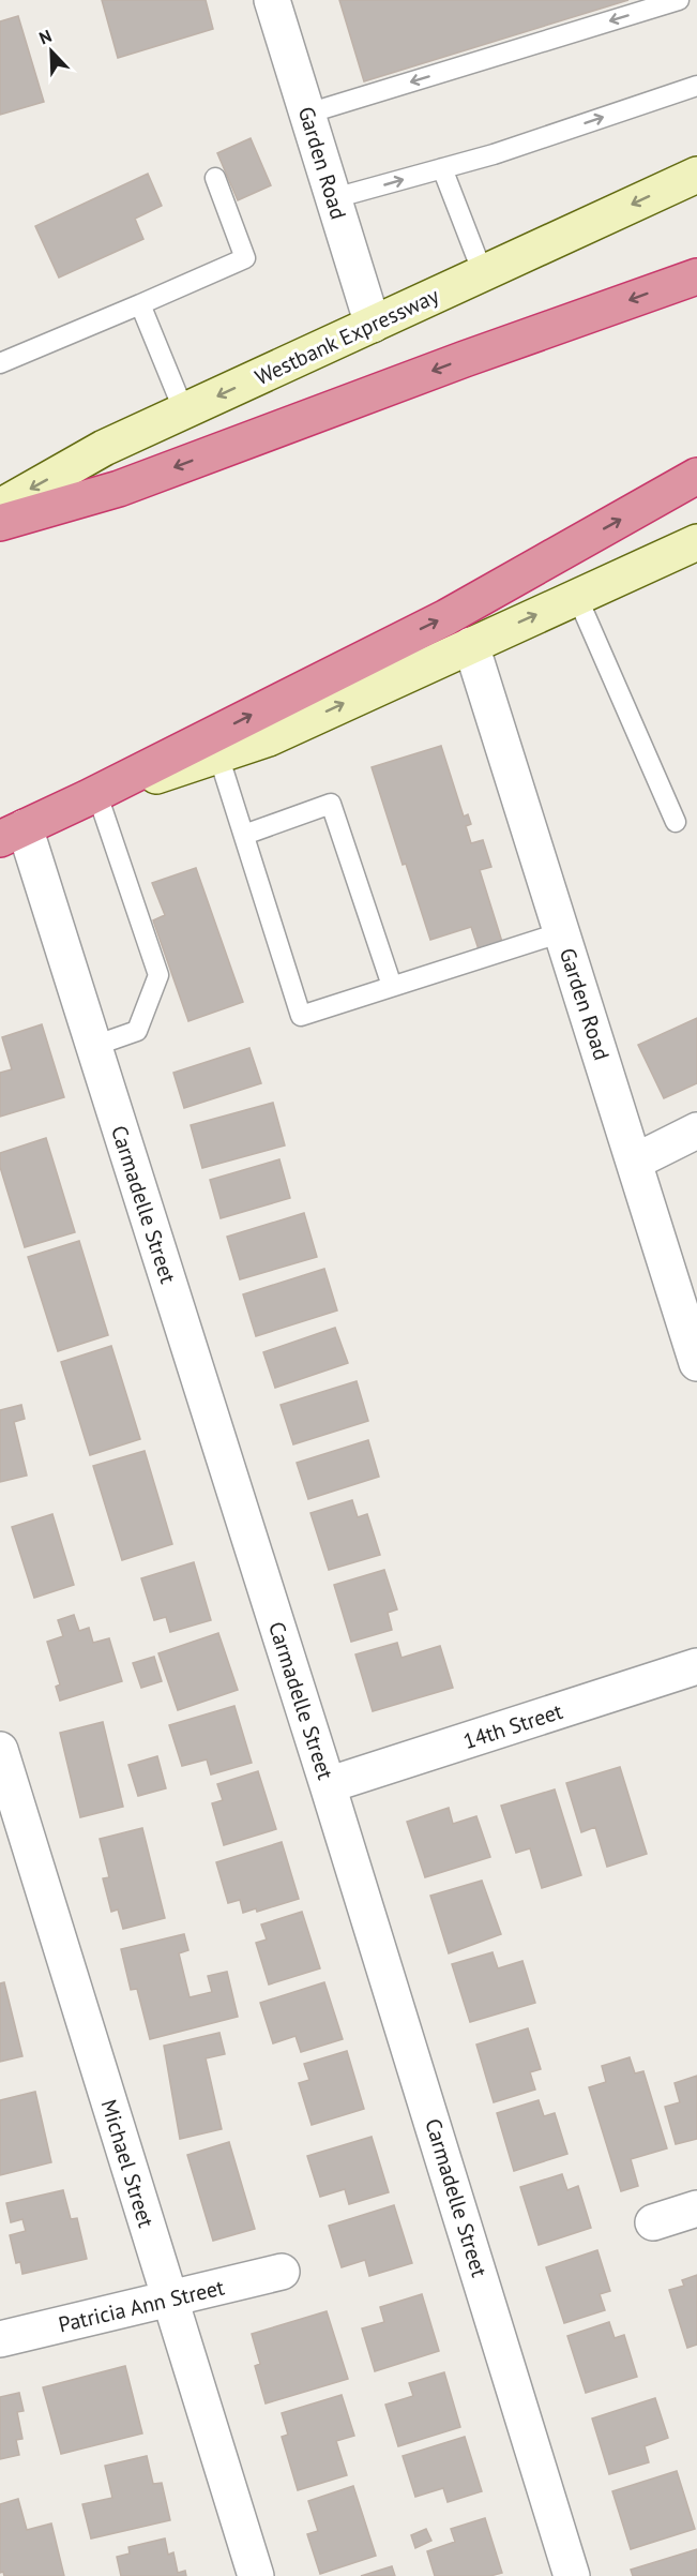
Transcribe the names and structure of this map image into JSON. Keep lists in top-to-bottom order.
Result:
{
  "streets": {
    "main road": ["Westbank Expressway"],
    "street": [
      "Garden Road",
      "Carmadelle Street",
      "14th Street",
      "Michael Street",
      "Patricia Ann Street"
    ]
  },
  "crossings": [
    ["Garden Road", "Westbank Expressway"],
    ["Carmadelle Street", "14th Street"],
    ["Michael Street", "Patricia Ann Street"]
  ],
  "one_way": ["Westbank Expressway"],
  "north": "top left"
}
